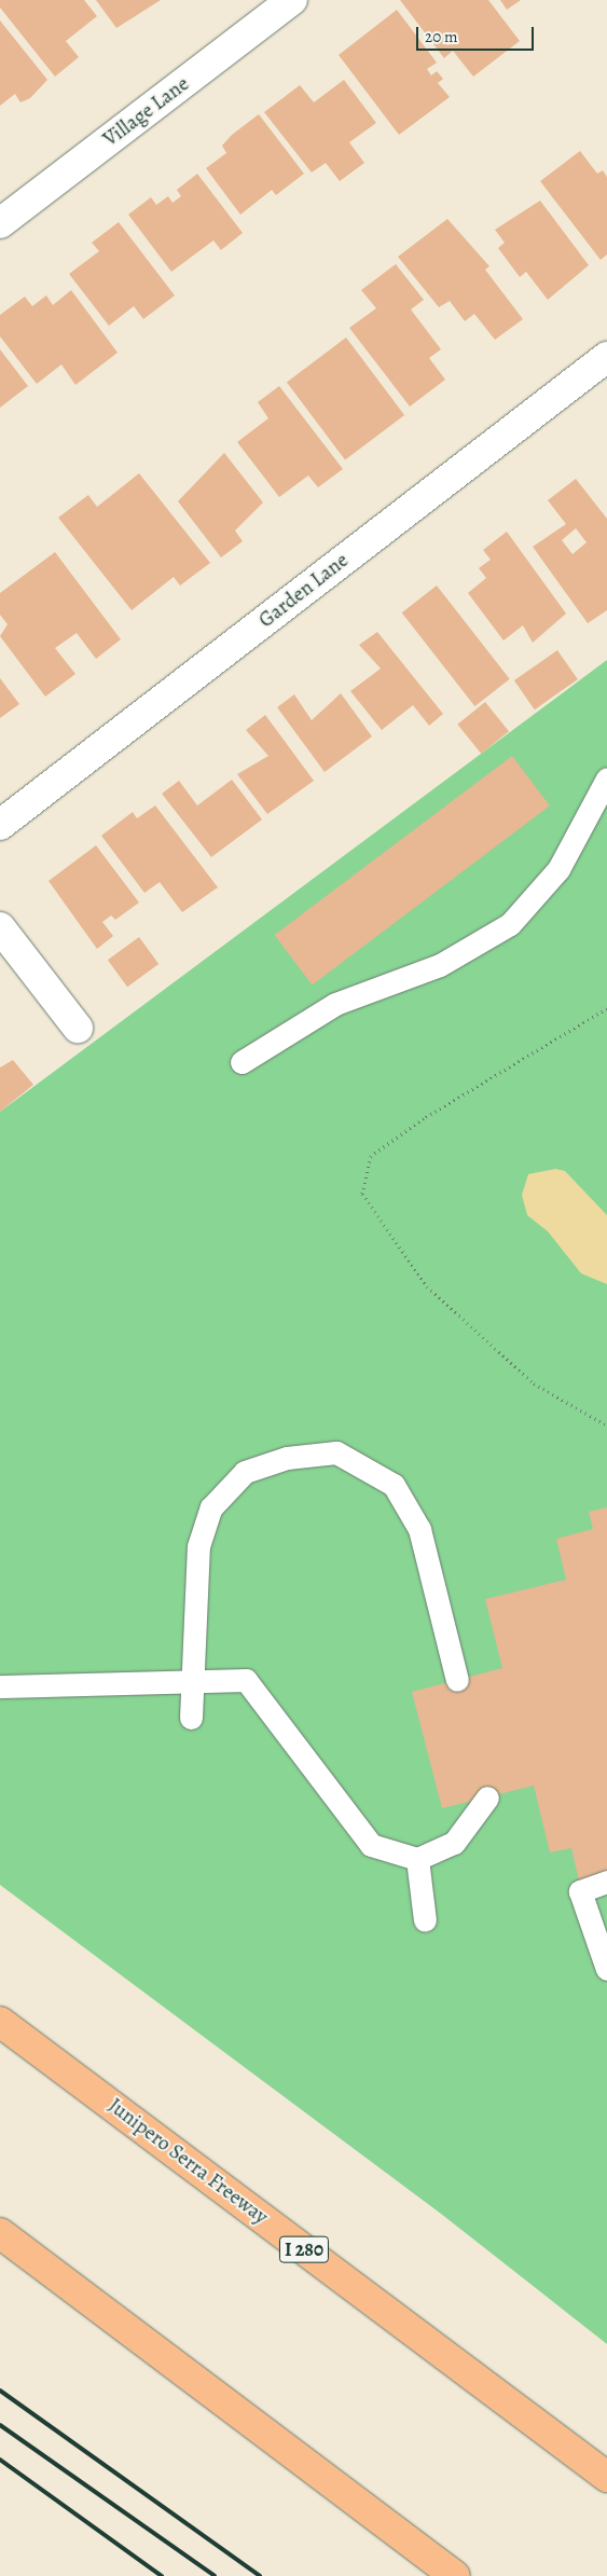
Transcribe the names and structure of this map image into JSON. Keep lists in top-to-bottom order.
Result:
{
  "streets": {
    "highway": ["Junipero Serra Freeway", "I 280"],
    "street": ["Village Lane", "Garden Lane"]
  },
  "scale_bar": "20 m"
}
